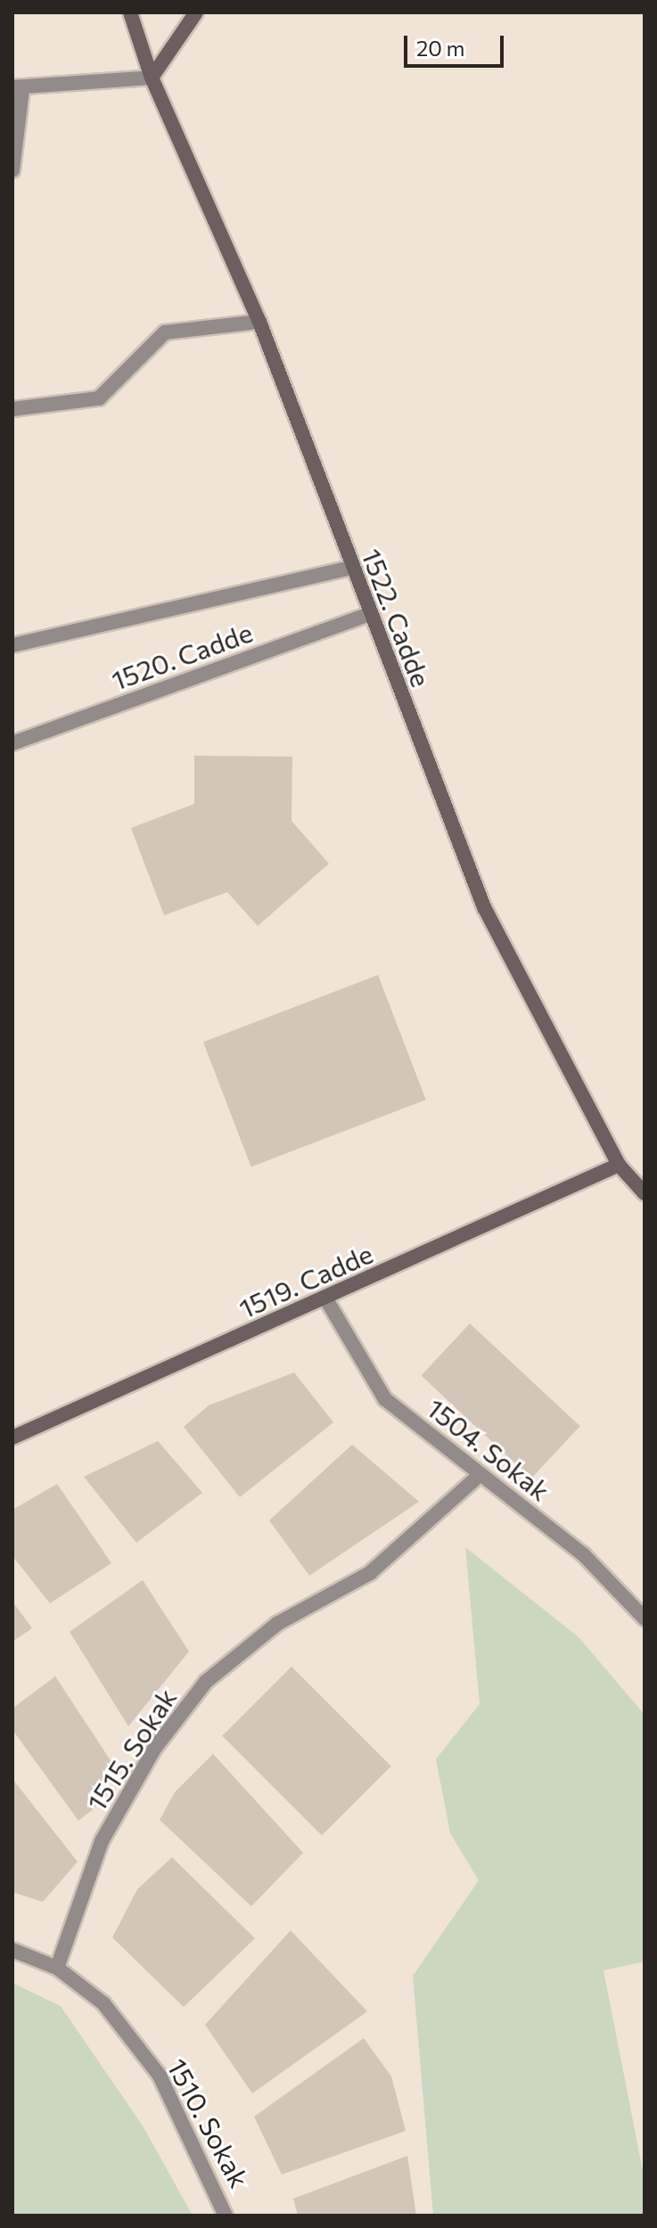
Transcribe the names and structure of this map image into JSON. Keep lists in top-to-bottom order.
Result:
{
  "streets": {
    "street": [
      "1522. Cadde",
      "1520. Cadde",
      "1519. Cadde",
      "1504. Sokak",
      "1515. Sokak",
      "1510. Sokak"
    ]
  },
  "crossings": [
    ["1522. Cadde", "1520. Cadde"],
    ["1522. Cadde", "1519. Cadde"],
    ["1519. Cadde", "1504. Sokak"],
    ["1504. Sokak", "1515. Sokak"],
    ["1515. Sokak", "1510. Sokak"]
  ],
  "scale_bar": "20 m"
}
